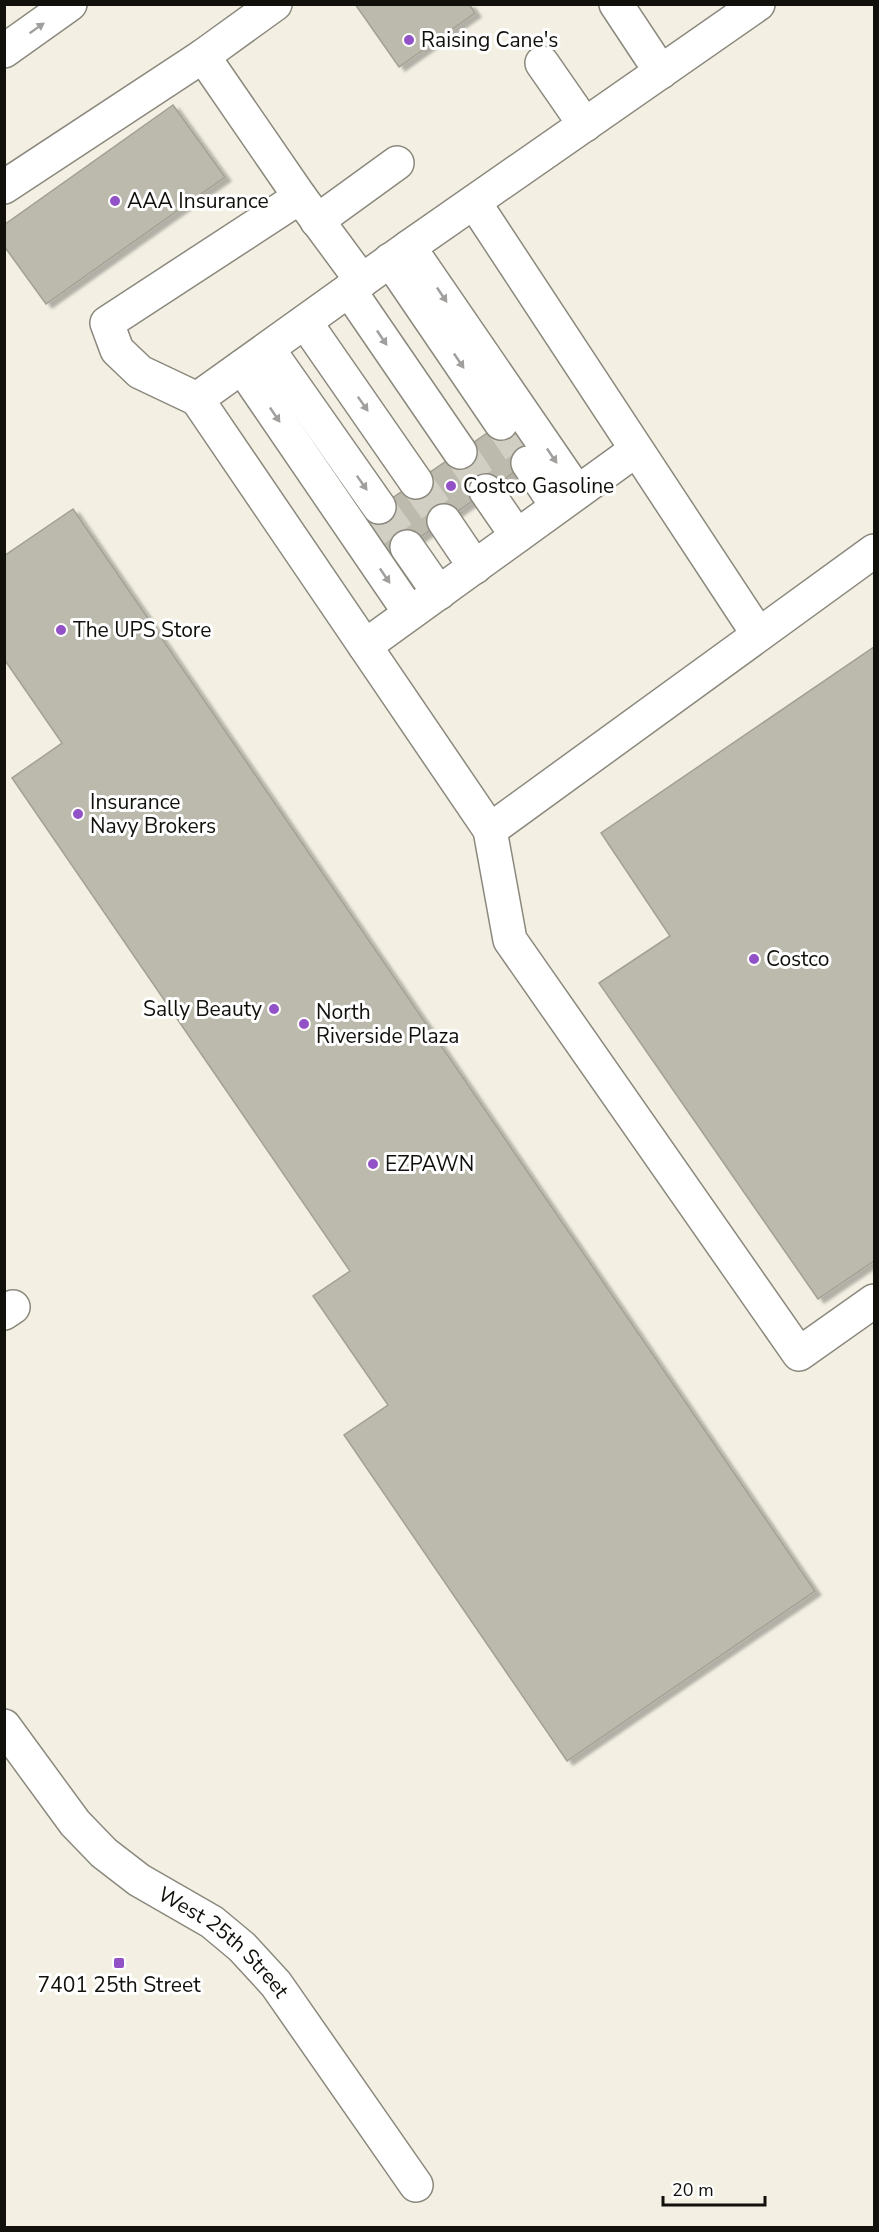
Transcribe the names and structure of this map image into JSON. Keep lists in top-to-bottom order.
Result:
{
  "streets": {
    "street": ["West 25th Street"]
  },
  "places": {
    "other": [
      "Raising Cane's",
      "AAA Insurance",
      "Costco Gasoline",
      "The UPS Store",
      "Insurance Navy Brokers",
      "Costco",
      "Sally Beauty",
      "North Riverside Plaza",
      "EZPAWN"
    ],
    "transit": ["7401 25th Street"]
  },
  "scale_bar": "20 m"
}
